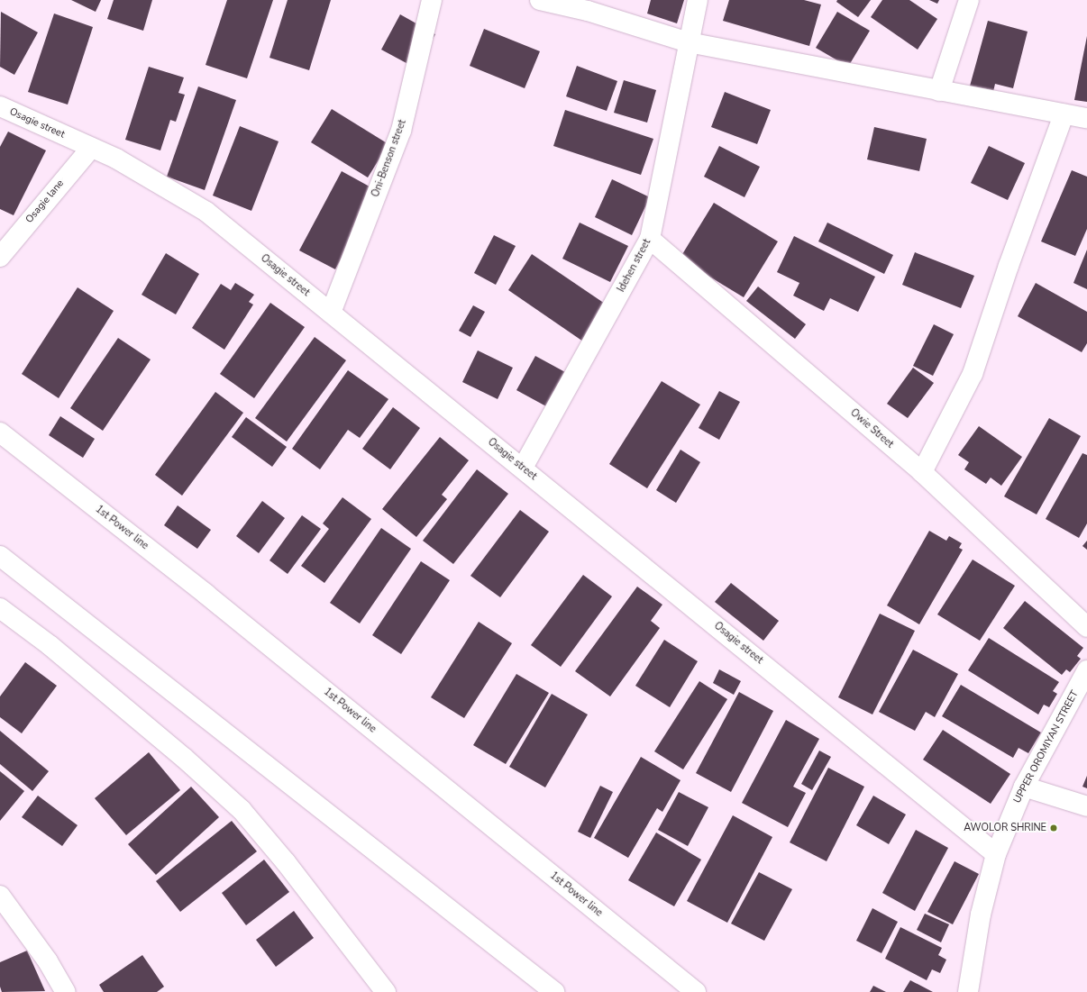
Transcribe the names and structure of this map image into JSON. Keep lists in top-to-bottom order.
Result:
{
  "streets": {
    "street": [
      "Osagie street",
      "Oni-Benson street",
      "Osagie lane",
      "Idehen street",
      "Owie Street",
      "1st Power line",
      "UPPER OROMIYAN STREET"
    ]
  },
  "crossings": [
    ["Osagie street", "Oni-Benson street"],
    ["Osagie street", "Osagie lane"],
    ["Osagie street", "Idehen street"],
    ["Osagie street", "UPPER OROMIYAN STREET"],
    ["Idehen street", "Owie Street"]
  ],
  "places": ["AWOLOR SHRINE"]
}
